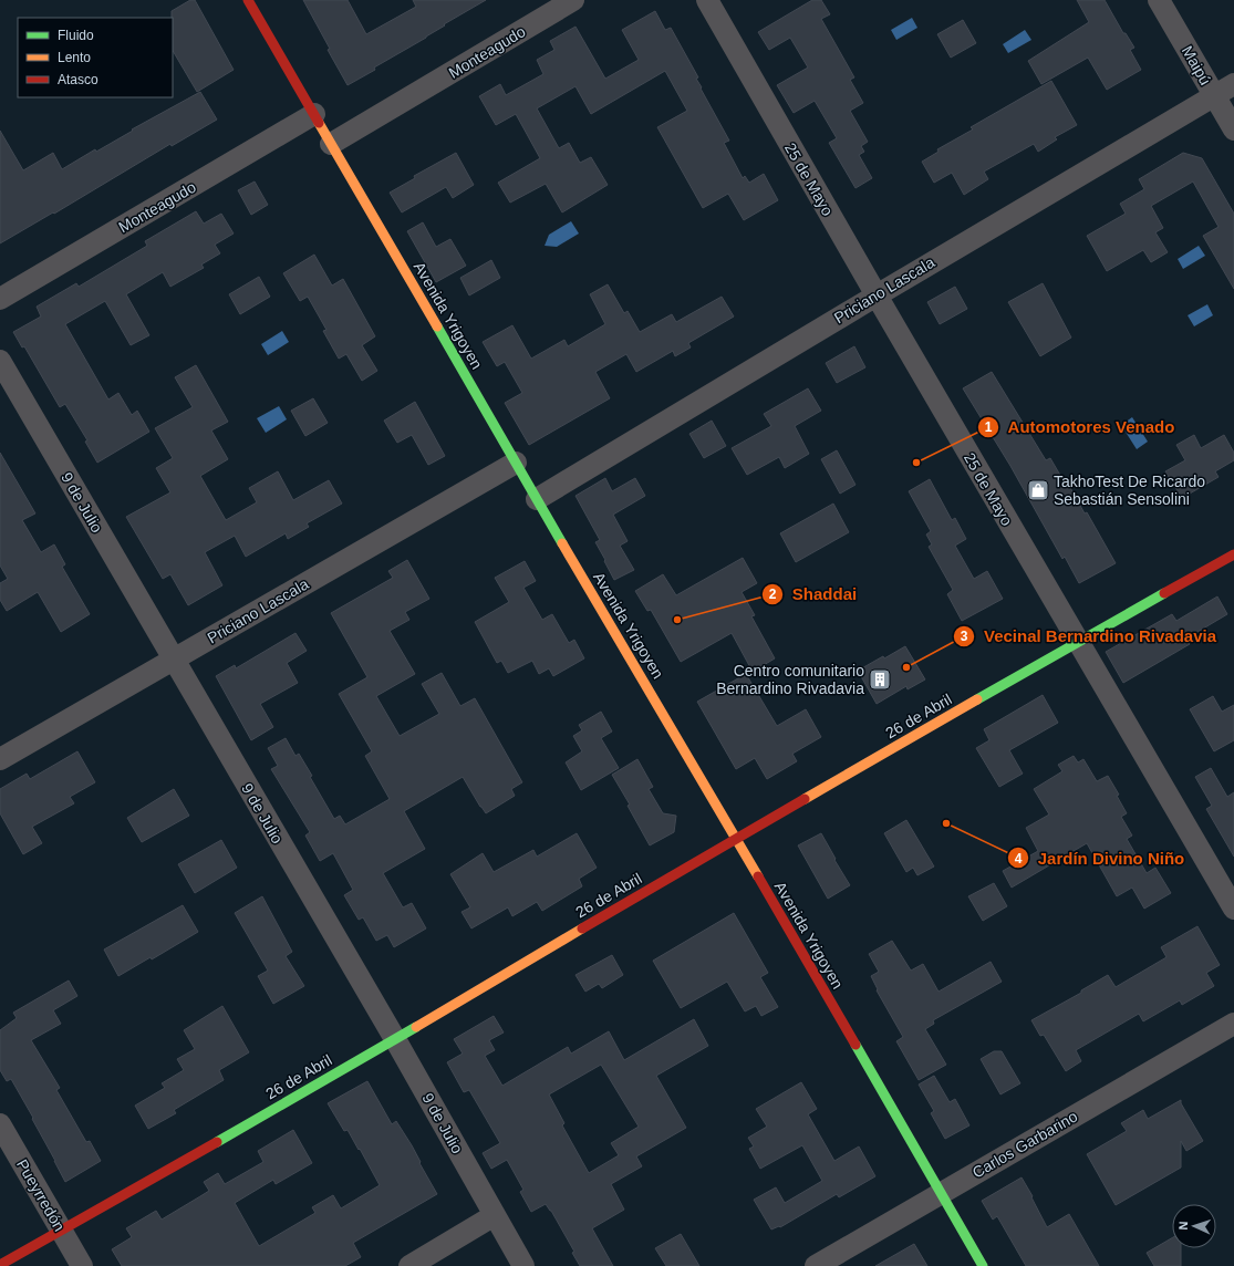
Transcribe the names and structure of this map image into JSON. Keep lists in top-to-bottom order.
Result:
{
  "streets": {
    "main road": ["Avenida Yrigoyen", "26 de Abril"],
    "street": [
      "Monteagudo",
      "Maipú",
      "25 de Mayo",
      "Priciano Lascala",
      "9 de Julio",
      "Carlos Garbarino",
      "Pueyrredón"
    ]
  },
  "crossings": [
    ["Monteagudo", "Avenida Yrigoyen"],
    ["Maipú", "Priciano Lascala"],
    ["25 de Mayo", "Priciano Lascala"],
    ["25 de Mayo", "26 de Abril"],
    ["Priciano Lascala", "Avenida Yrigoyen"],
    ["Priciano Lascala", "9 de Julio"],
    ["Avenida Yrigoyen", "26 de Abril"],
    ["Avenida Yrigoyen", "Carlos Garbarino"],
    ["9 de Julio", "26 de Abril"],
    ["26 de Abril", "Pueyrredón"]
  ],
  "places": {
    "other": [
      "Automotores Venado",
      "Shaddai",
      "Vecinal Bernardino Rivadavia",
      "Jardín Divino Niño"
    ],
    "shop": ["TakhoTest De Ricardo Sebastián Sensolini"],
    "building": ["Centro comunitario Bernardino Rivadavia"]
  },
  "legend": ["Fluido", "Lento", "Atasco"],
  "north": "left"
}
